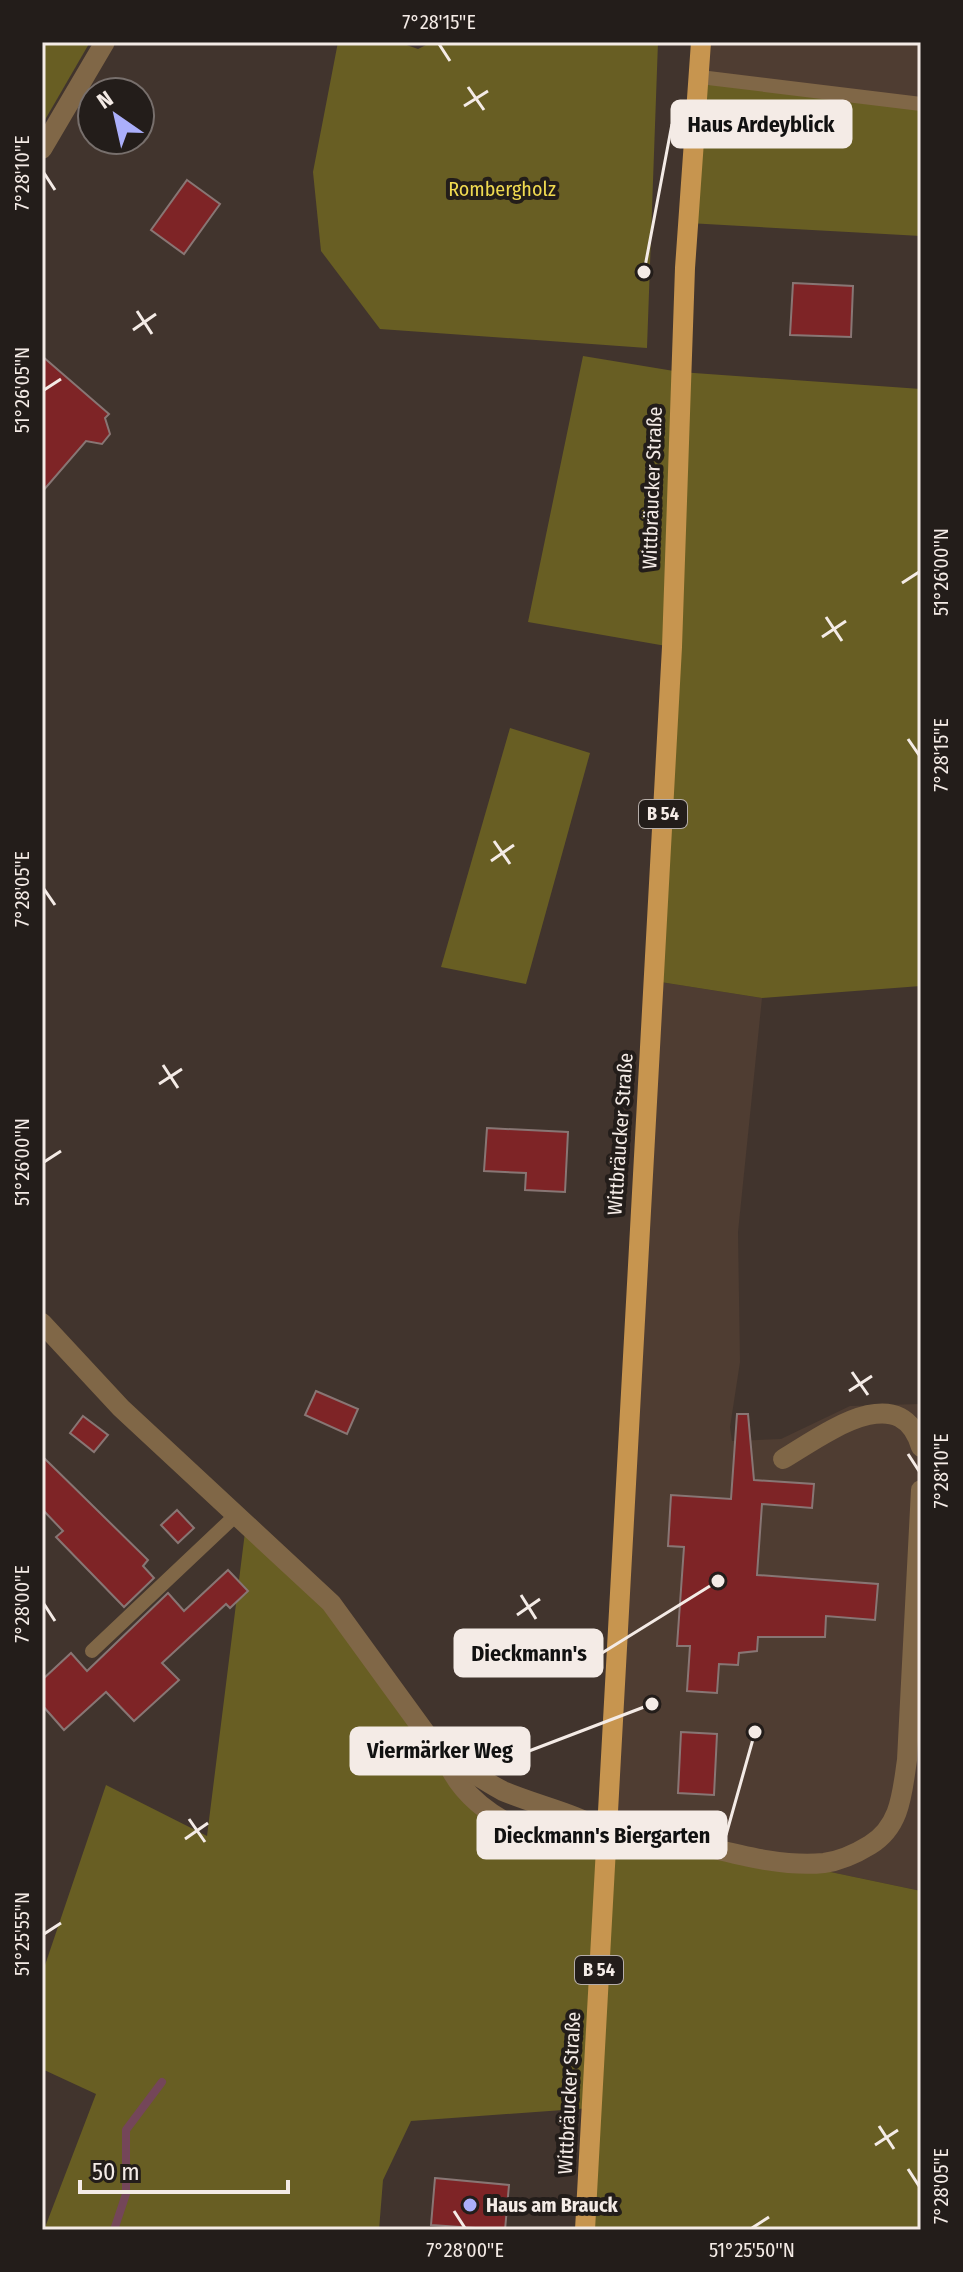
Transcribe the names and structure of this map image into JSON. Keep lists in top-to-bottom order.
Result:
{
  "streets": {
    "main road": ["Wittbräucker Straße", "B 54"]
  },
  "parks": ["Rombergholz"],
  "places": [
    "Haus Ardeyblick",
    "Dieckmann's",
    "Viermärker Weg",
    "Dieckmann's Biergarten",
    "Haus am Brauck"
  ],
  "scale_bar": "50 m",
  "north": "top left",
  "coordinates": [
    "7°28'15\"E",
    "7°28'10\"E",
    "51°26'05\"N",
    "51°26'00\"N",
    "7°28'05\"E",
    "7°28'00\"E",
    "51°25'55\"N",
    "51°25'50\"N"
  ]
}
